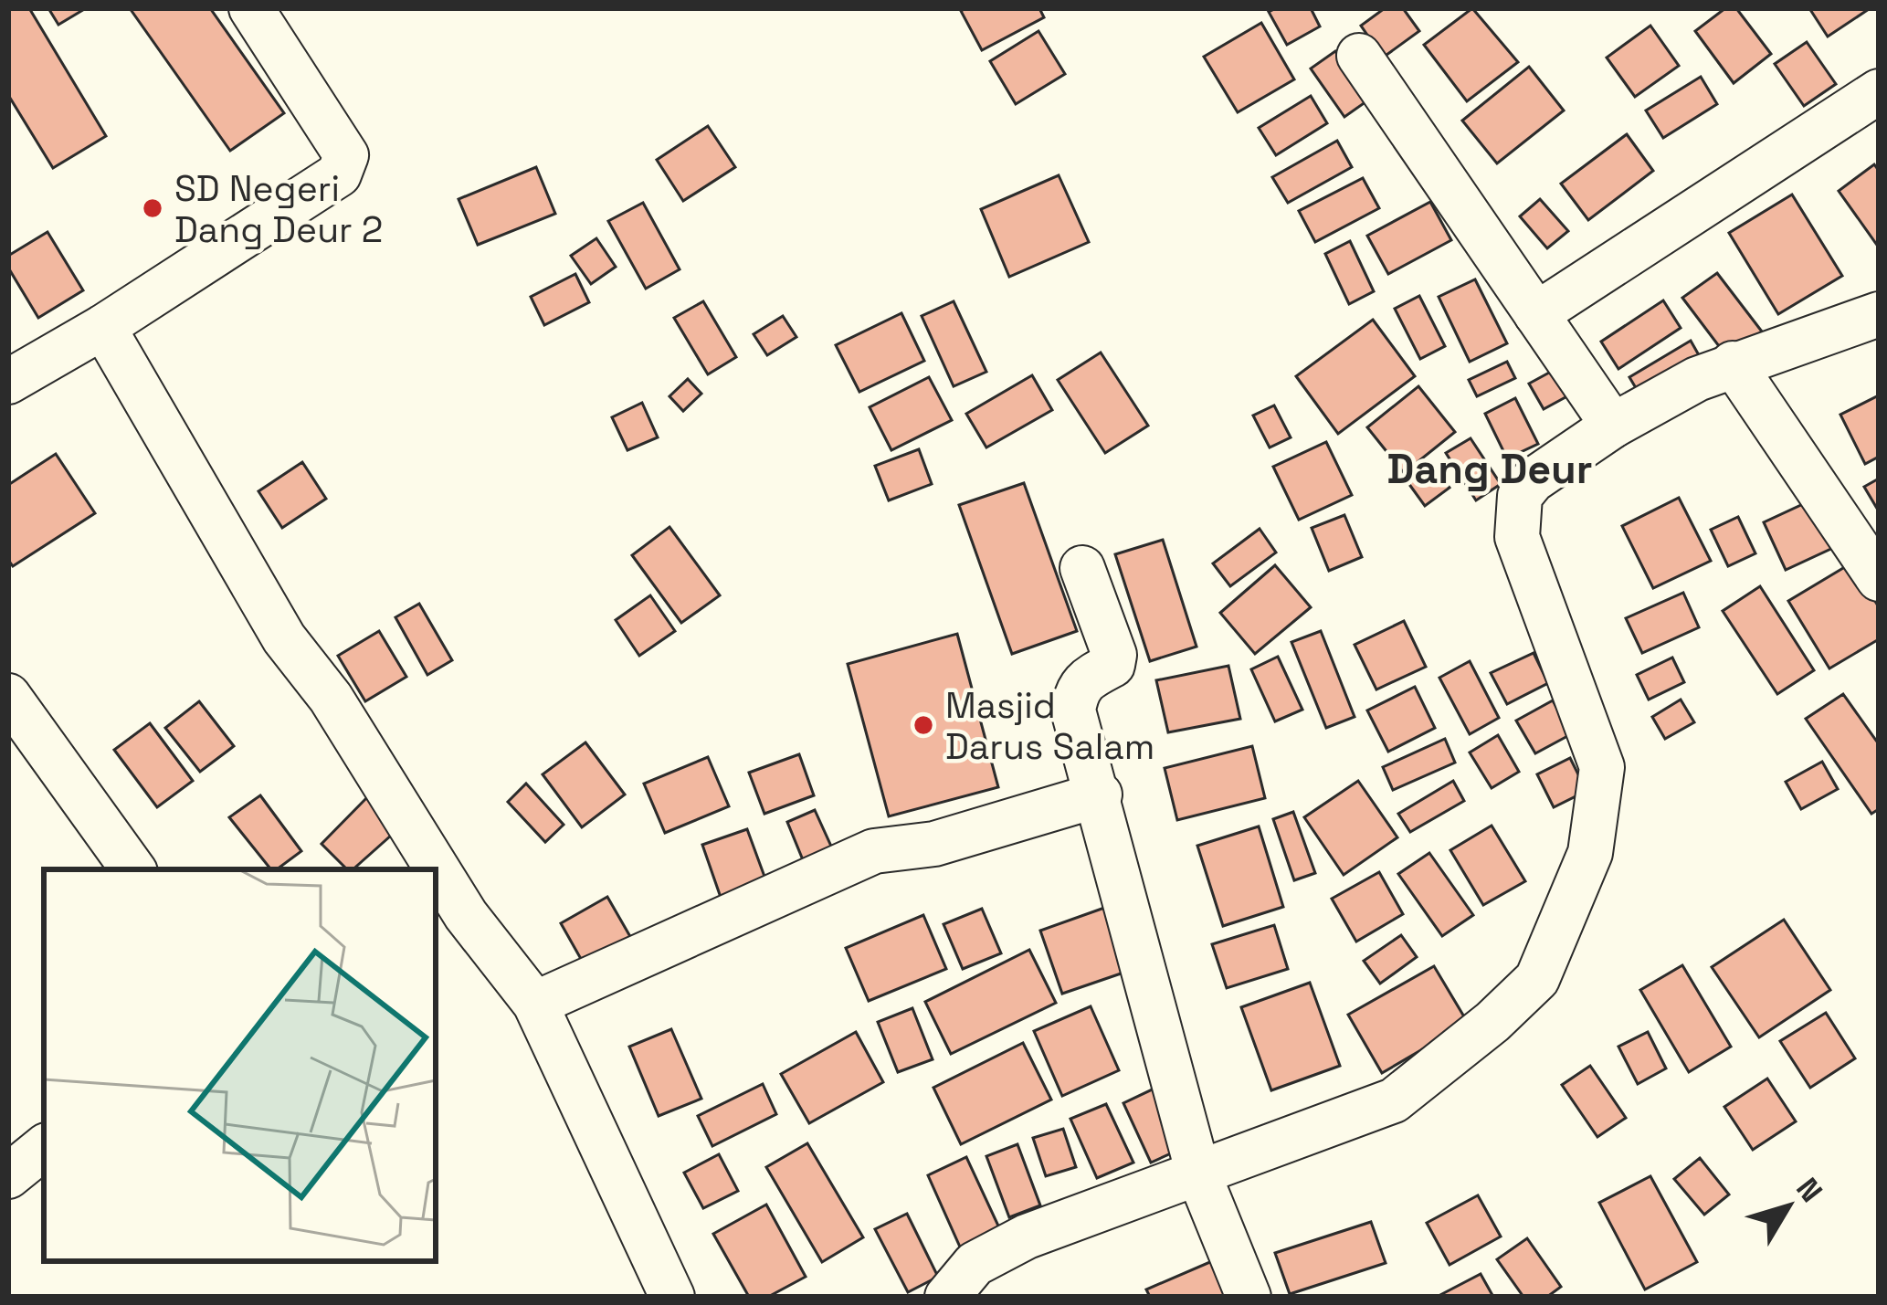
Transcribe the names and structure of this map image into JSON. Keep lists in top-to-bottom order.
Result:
{
  "districts": ["Dang Deur"],
  "places": ["SD Negeri Dang Deur 2", "Masjid Darus Salam"],
  "north": "top right"
}
